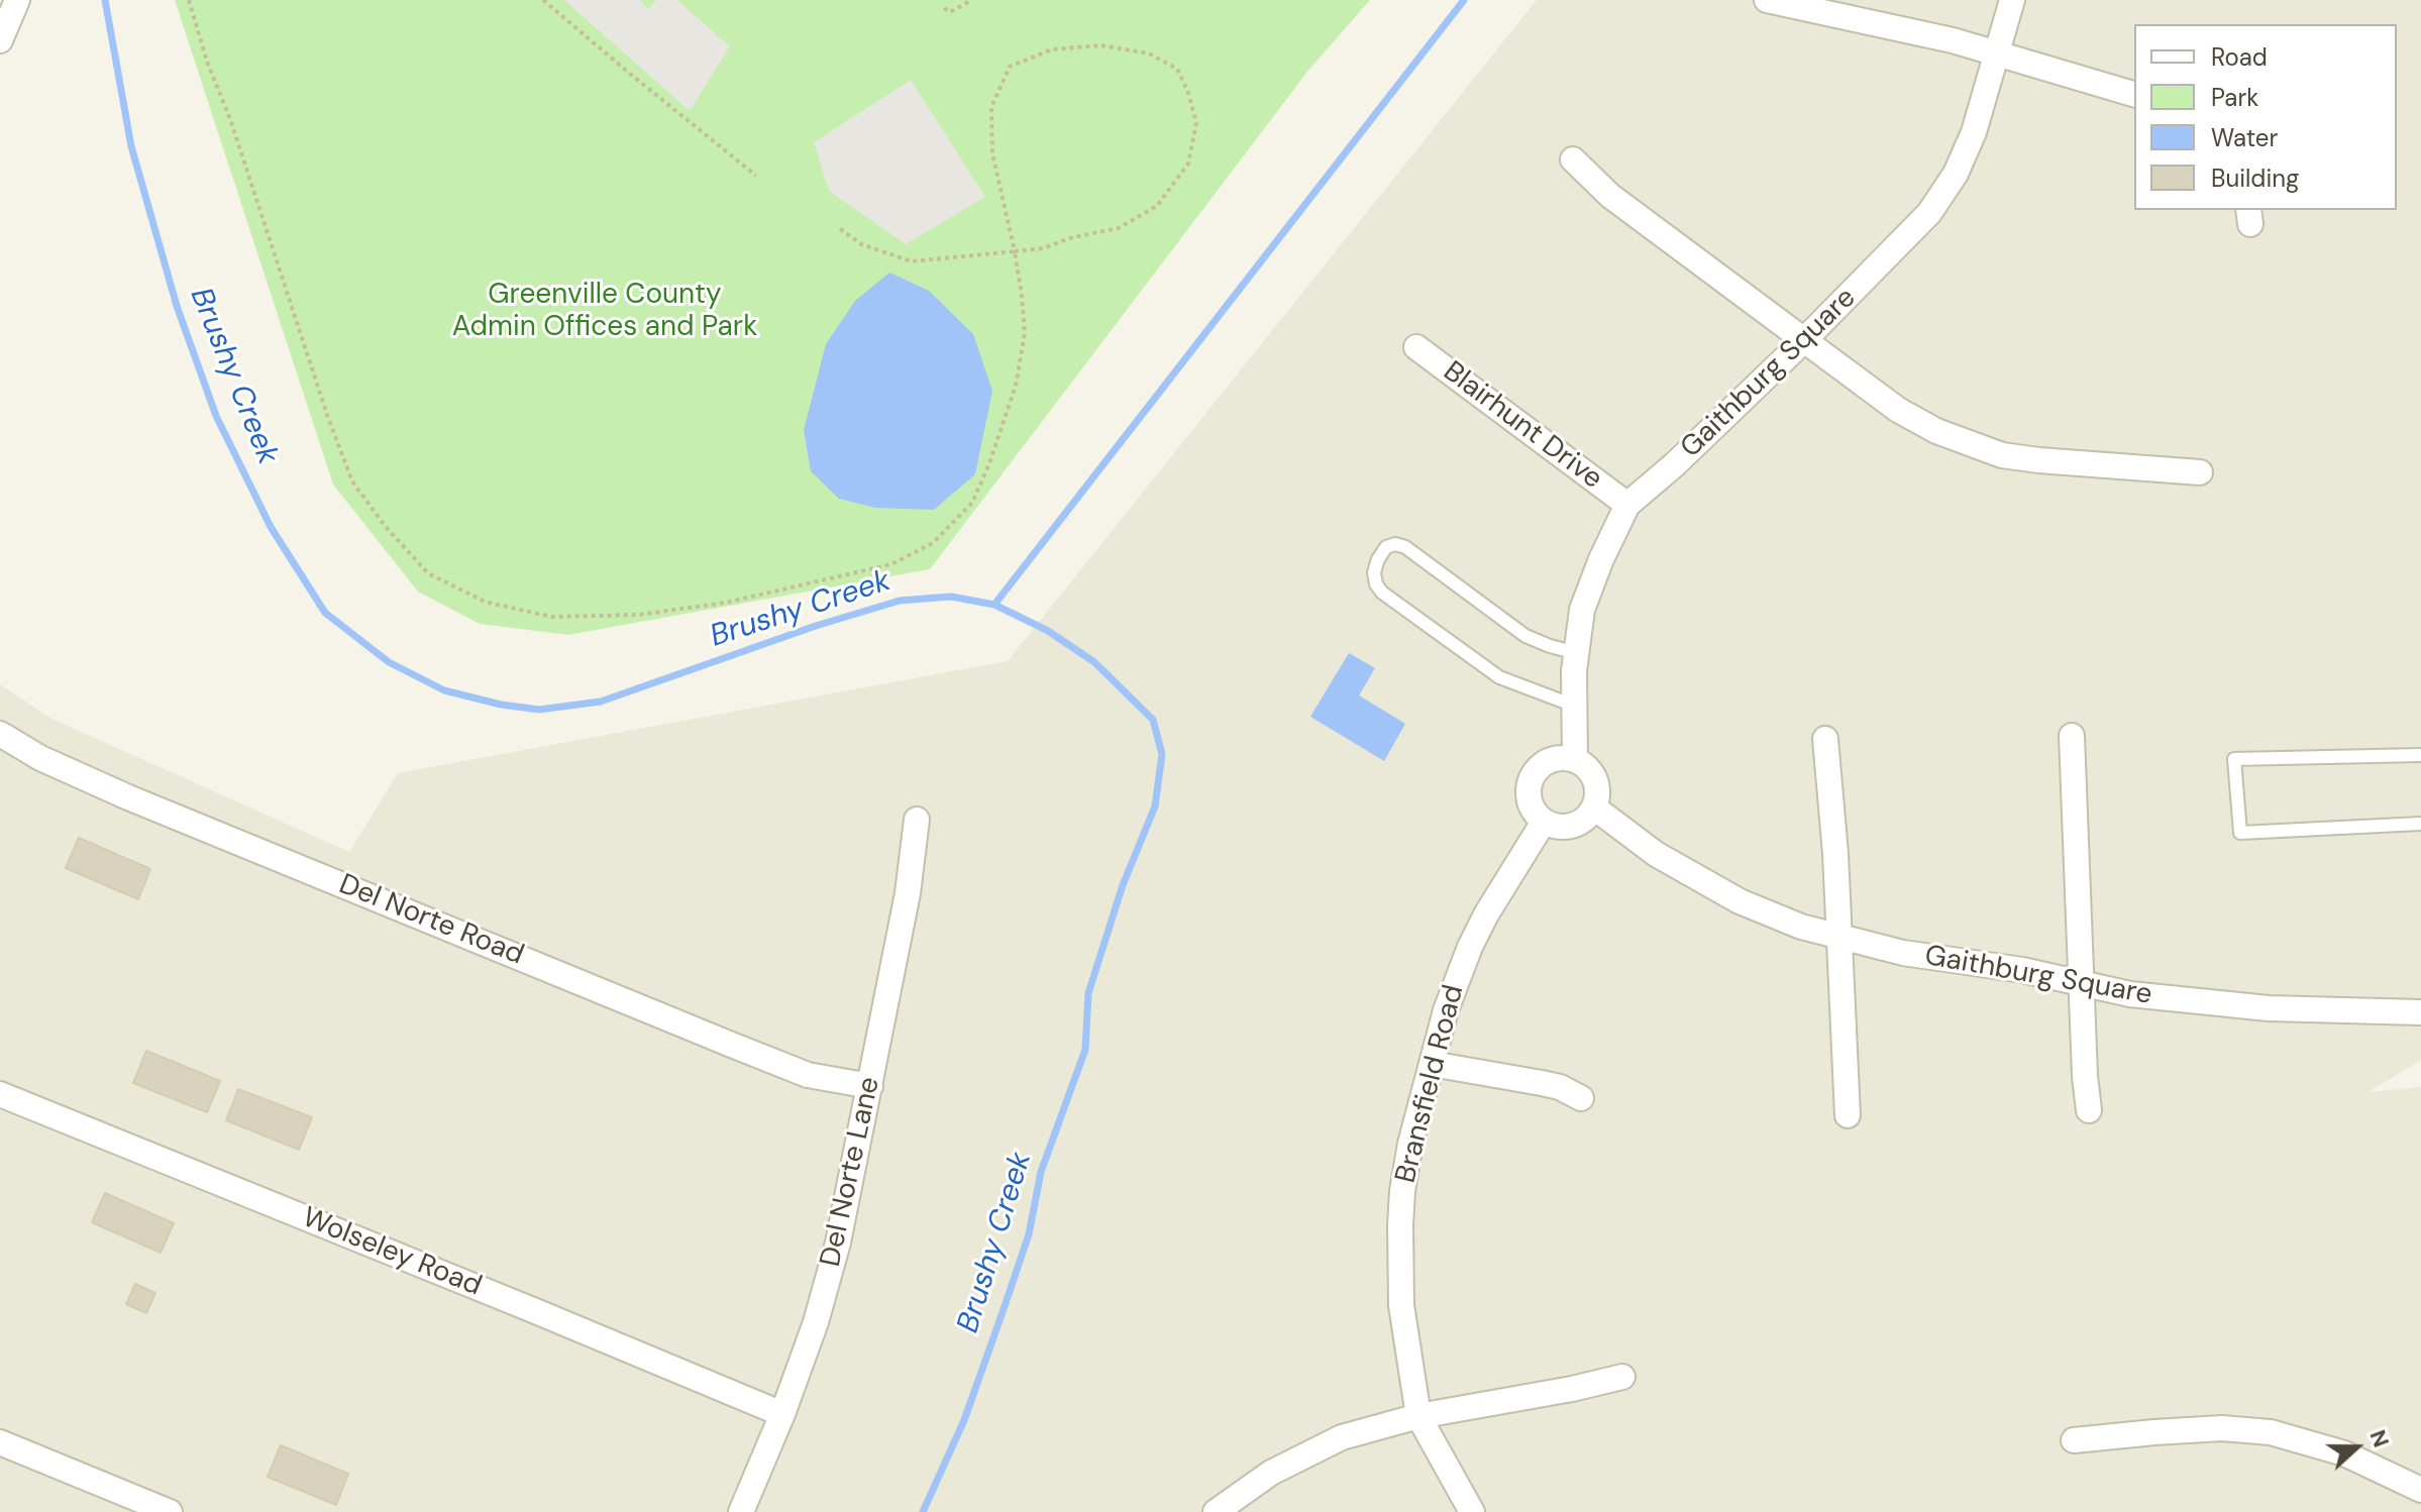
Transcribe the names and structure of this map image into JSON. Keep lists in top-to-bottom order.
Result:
{
  "streets": {
    "street": [
      "Gaithburg Square",
      "Blairhunt Drive",
      "Del Norte Road",
      "Bransfield Road",
      "Del Norte Lane",
      "Wolseley Road"
    ]
  },
  "crossings": [
    ["Gaithburg Square", "Blairhunt Drive"],
    ["Gaithburg Square", "Bransfield Road"],
    ["Del Norte Road", "Del Norte Lane"],
    ["Del Norte Lane", "Wolseley Road"]
  ],
  "water": ["Brushy Creek"],
  "parks": ["Greenville County Admin Offices and Park"],
  "legend": [
    "Road",
    "Park",
    "Water",
    "Building"
  ],
  "north": "right"
}
